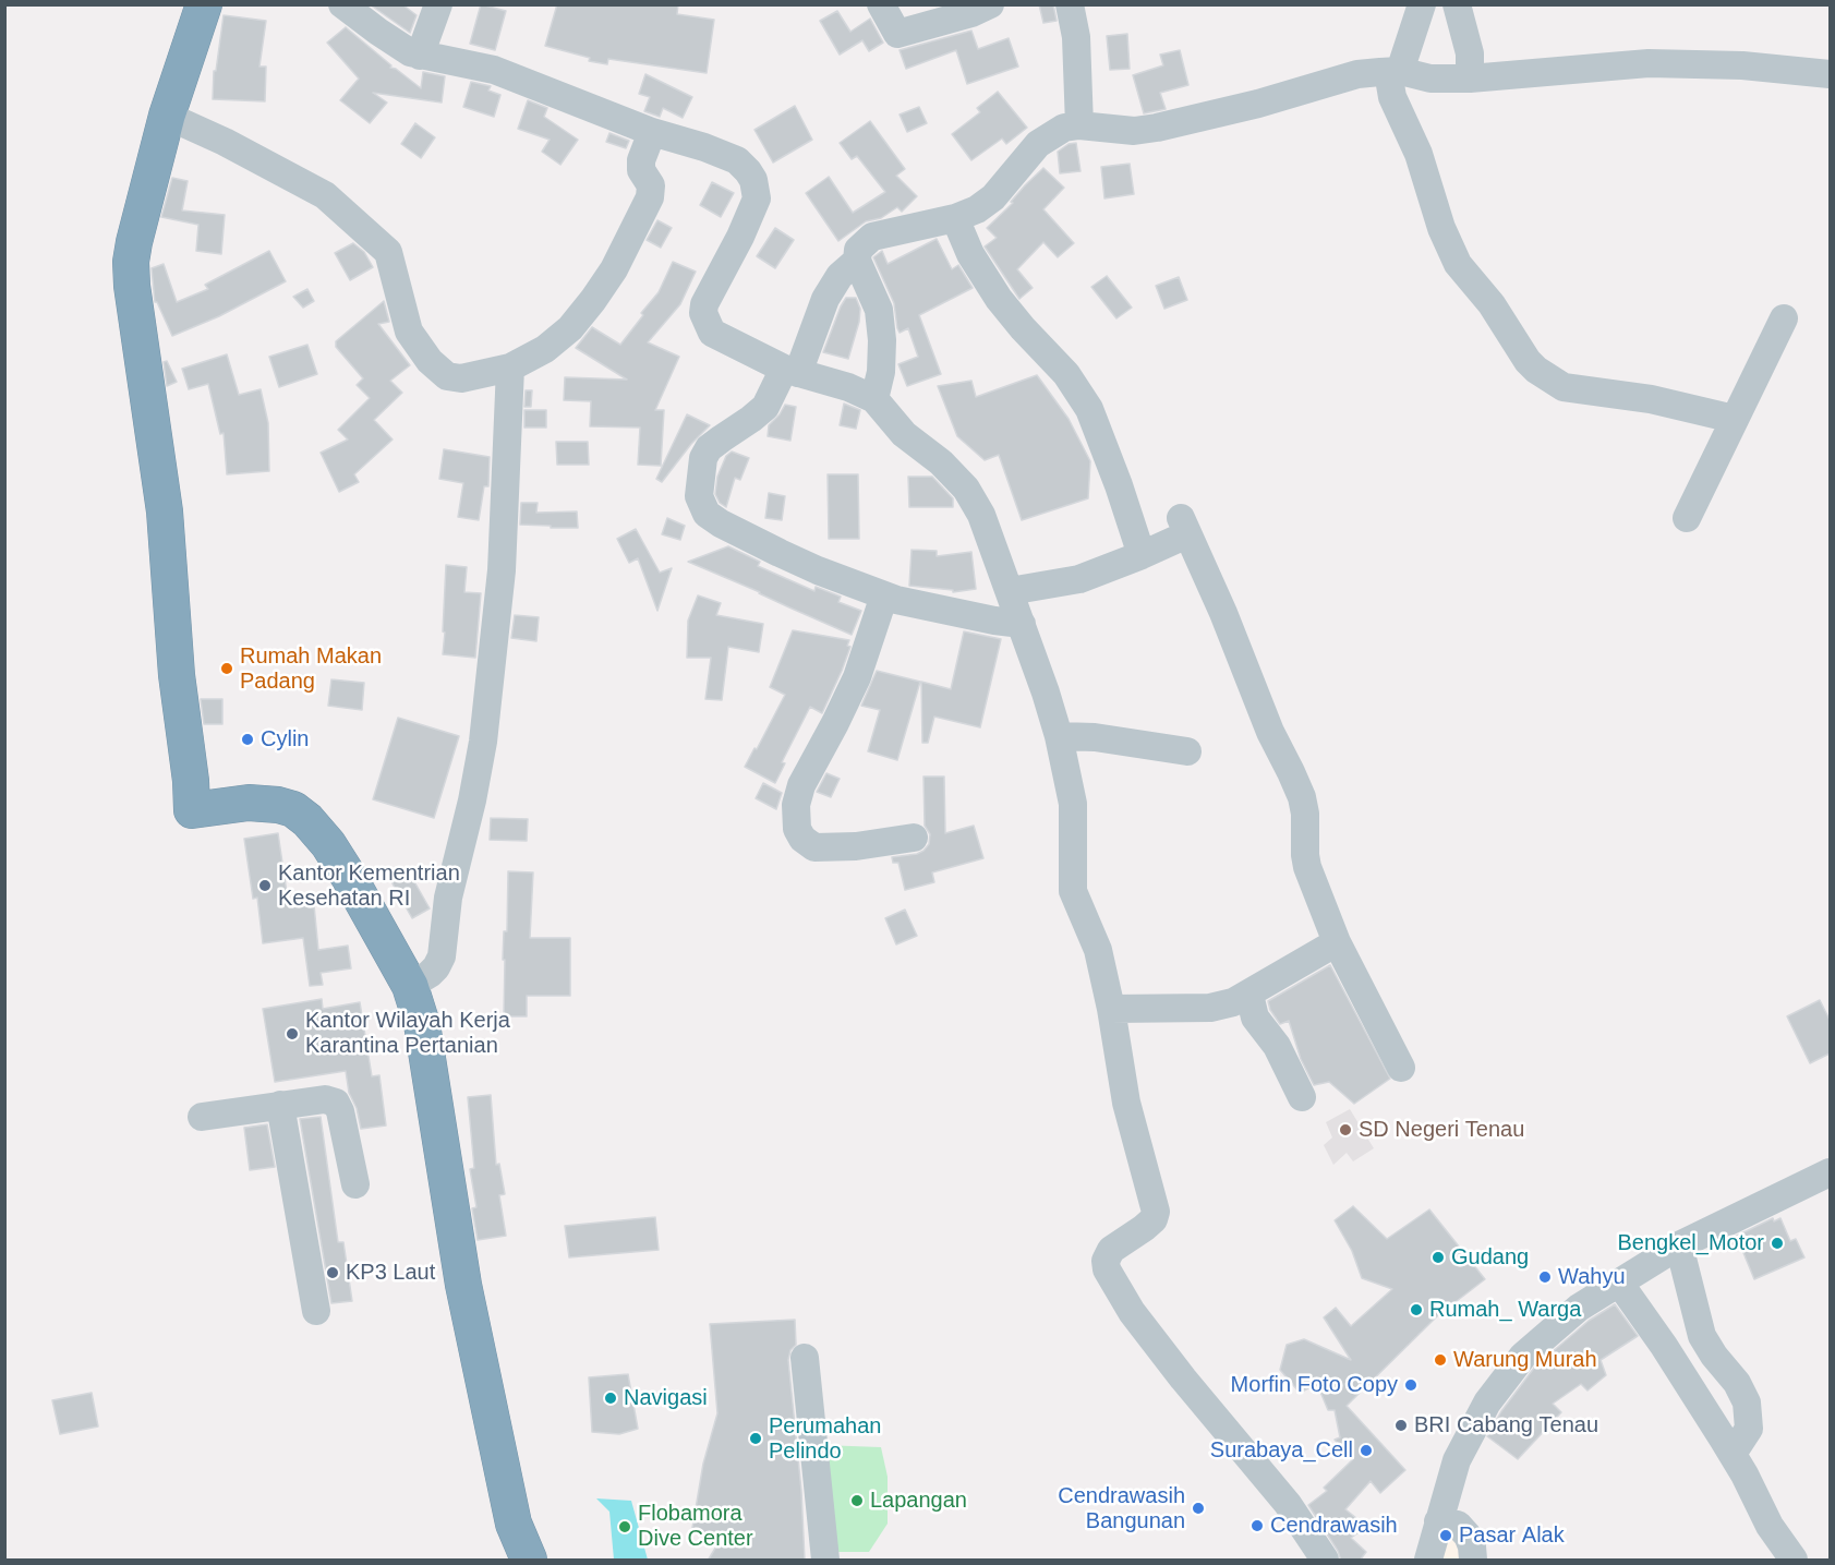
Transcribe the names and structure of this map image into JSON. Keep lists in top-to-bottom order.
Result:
{
  "places": [
    "Rumah Makan Padang",
    "Cylin",
    "Kantor Kementrian Kesehatan RI",
    "Kantor Wilayah Kerja Karantina Pertanian",
    "SD Negeri Tenau",
    "Bengkel_Motor",
    "Gudang",
    "KP3 Laut",
    "Wahyu",
    "Rumah_ Warga",
    "Warung Murah",
    "Morfin Foto Copy",
    "Navigasi",
    "BRI Cabang Tenau",
    "Perumahan Pelindo",
    "Surabaya_Cell",
    "Lapangan",
    "Cendrawasih Bangunan",
    "Cendrawasih",
    "Flobamora Dive Center",
    "Pasar Alak"
  ]
}
